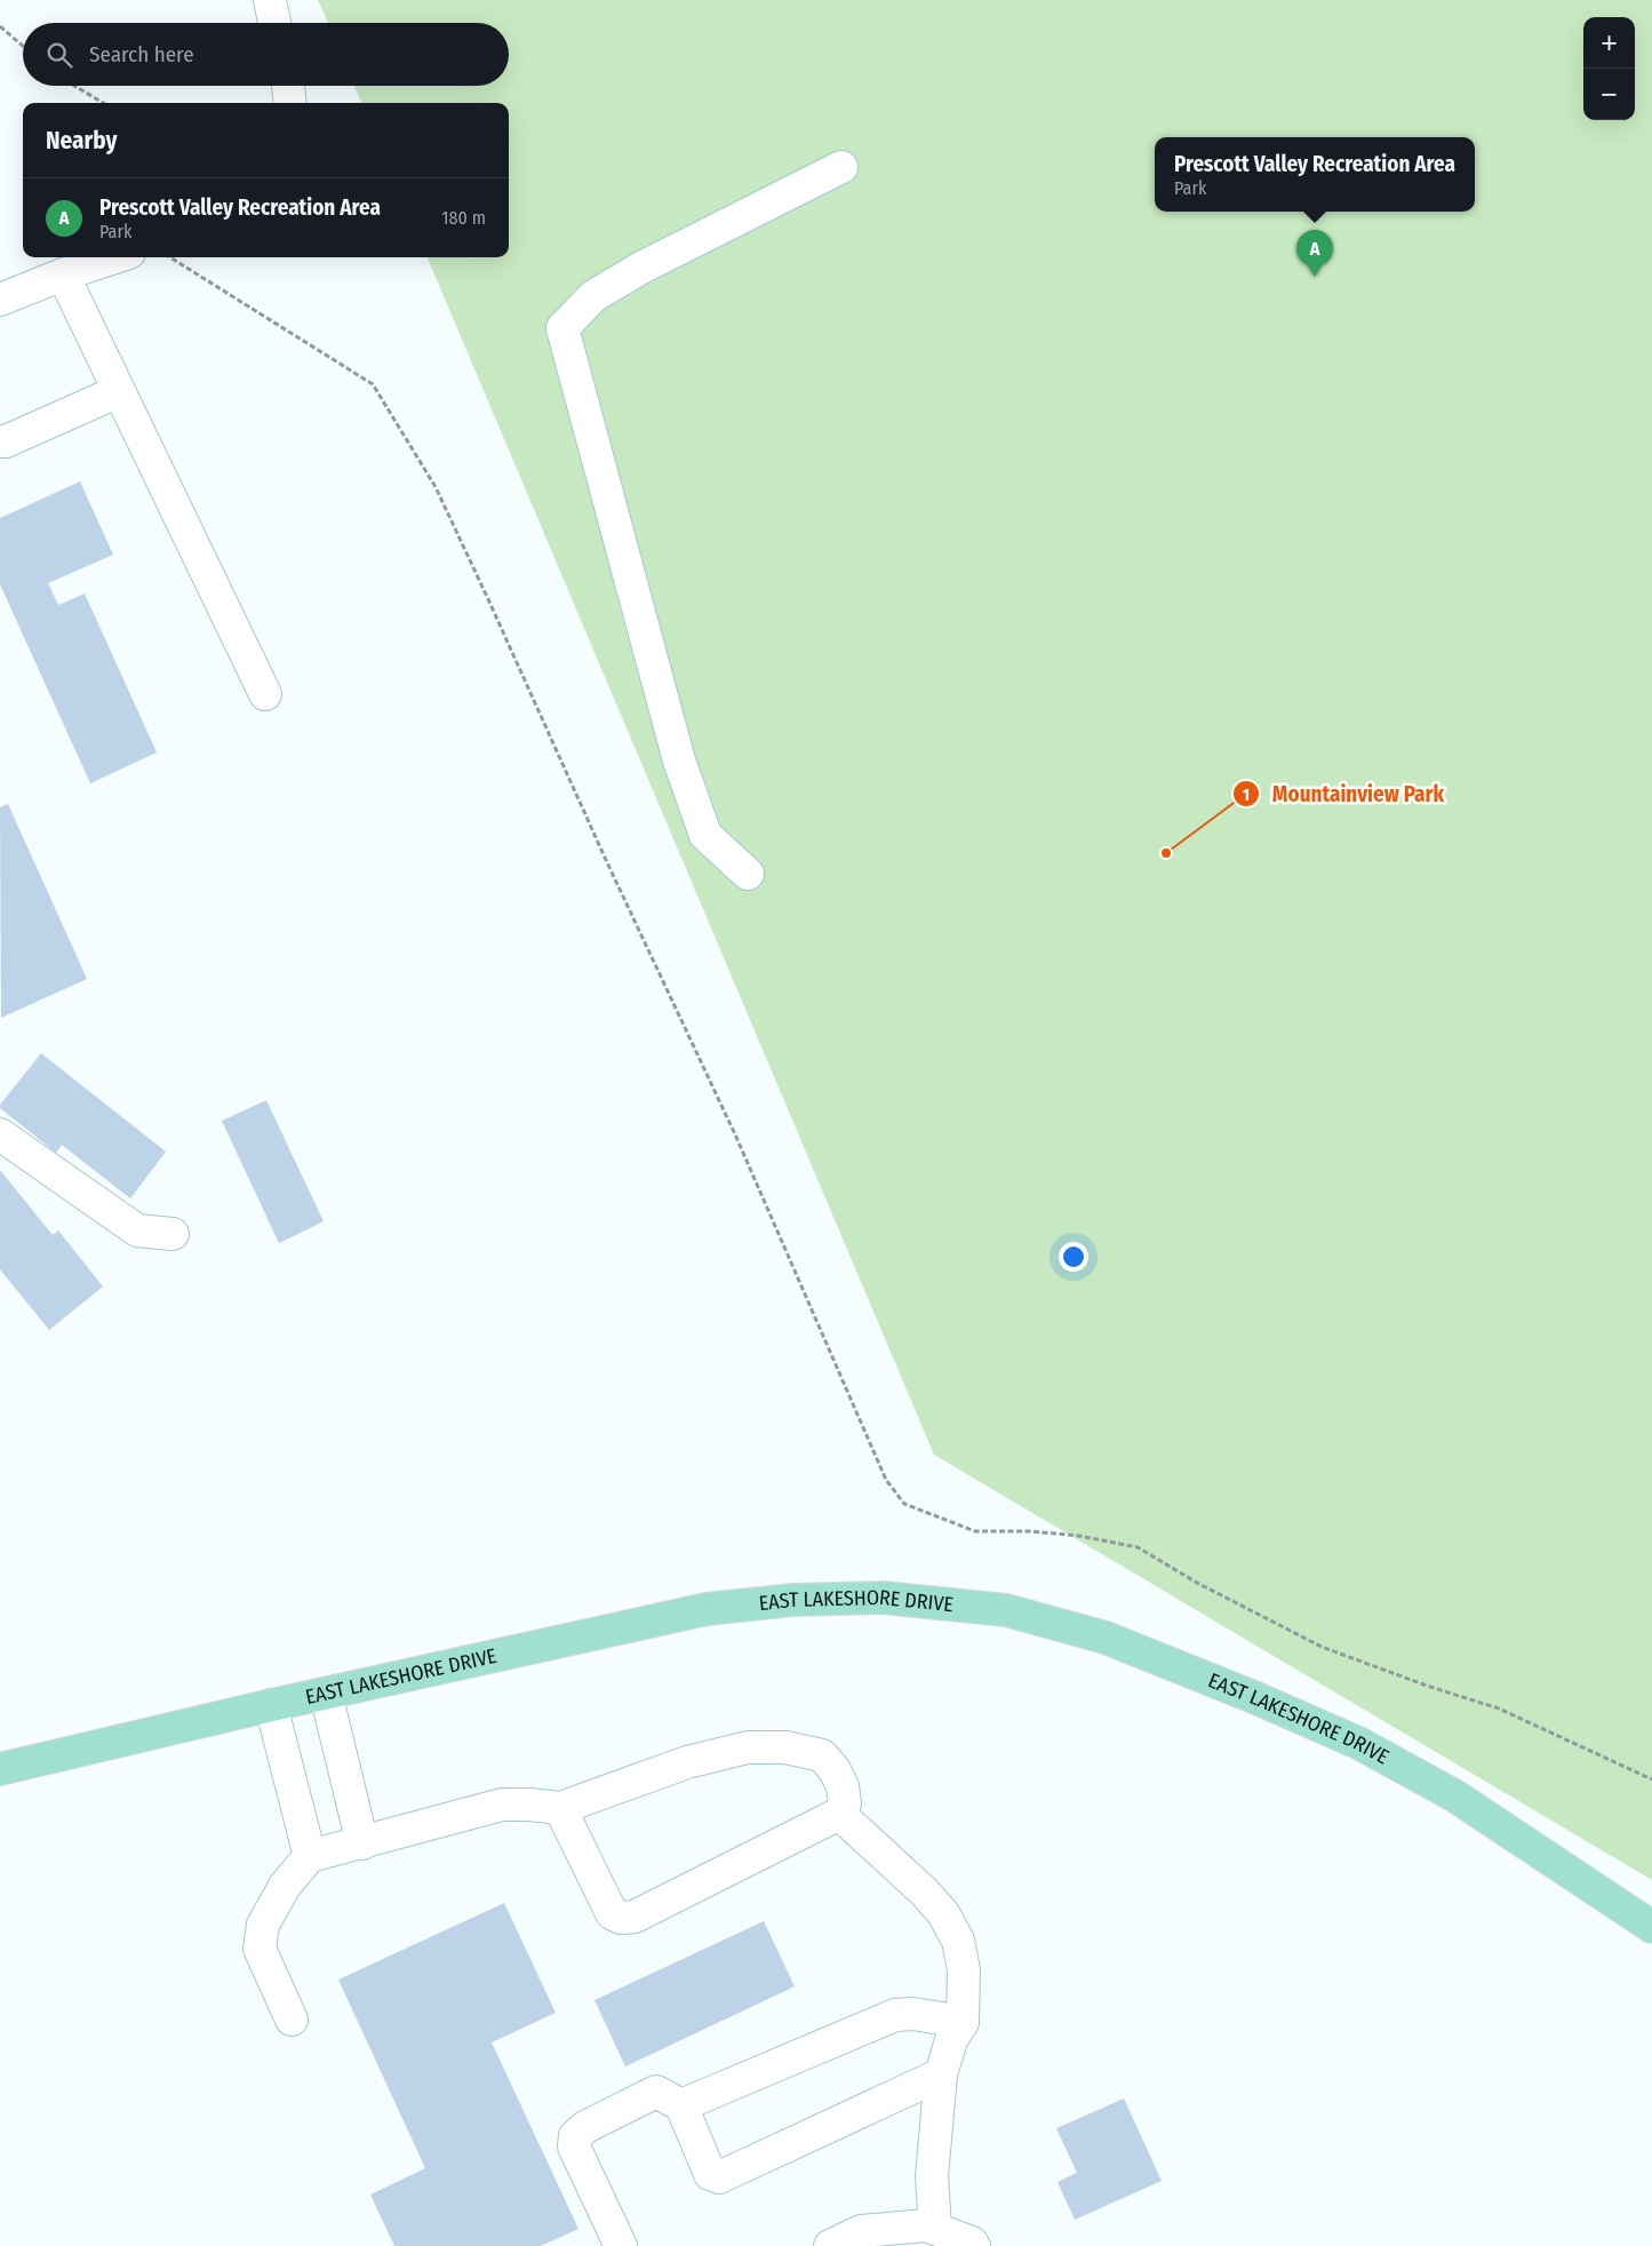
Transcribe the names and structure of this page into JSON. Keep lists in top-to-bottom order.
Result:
{
  "streets": {
    "main road": ["EAST LAKESHORE DRIVE"]
  },
  "places": ["Mountainview Park"],
  "page": {
    "map_buttons": ["+", "−"],
    "search": "Search here",
    "heading": "Nearby",
    "popup": ["Prescott Valley Recreation Area", "Park"],
    "list": [
      {
        "mark": "A",
        "name": "Prescott Valley Recreation Area",
        "note": "Park",
        "value": "180 m"
      }
    ],
    "pins": "A"
  }
}
